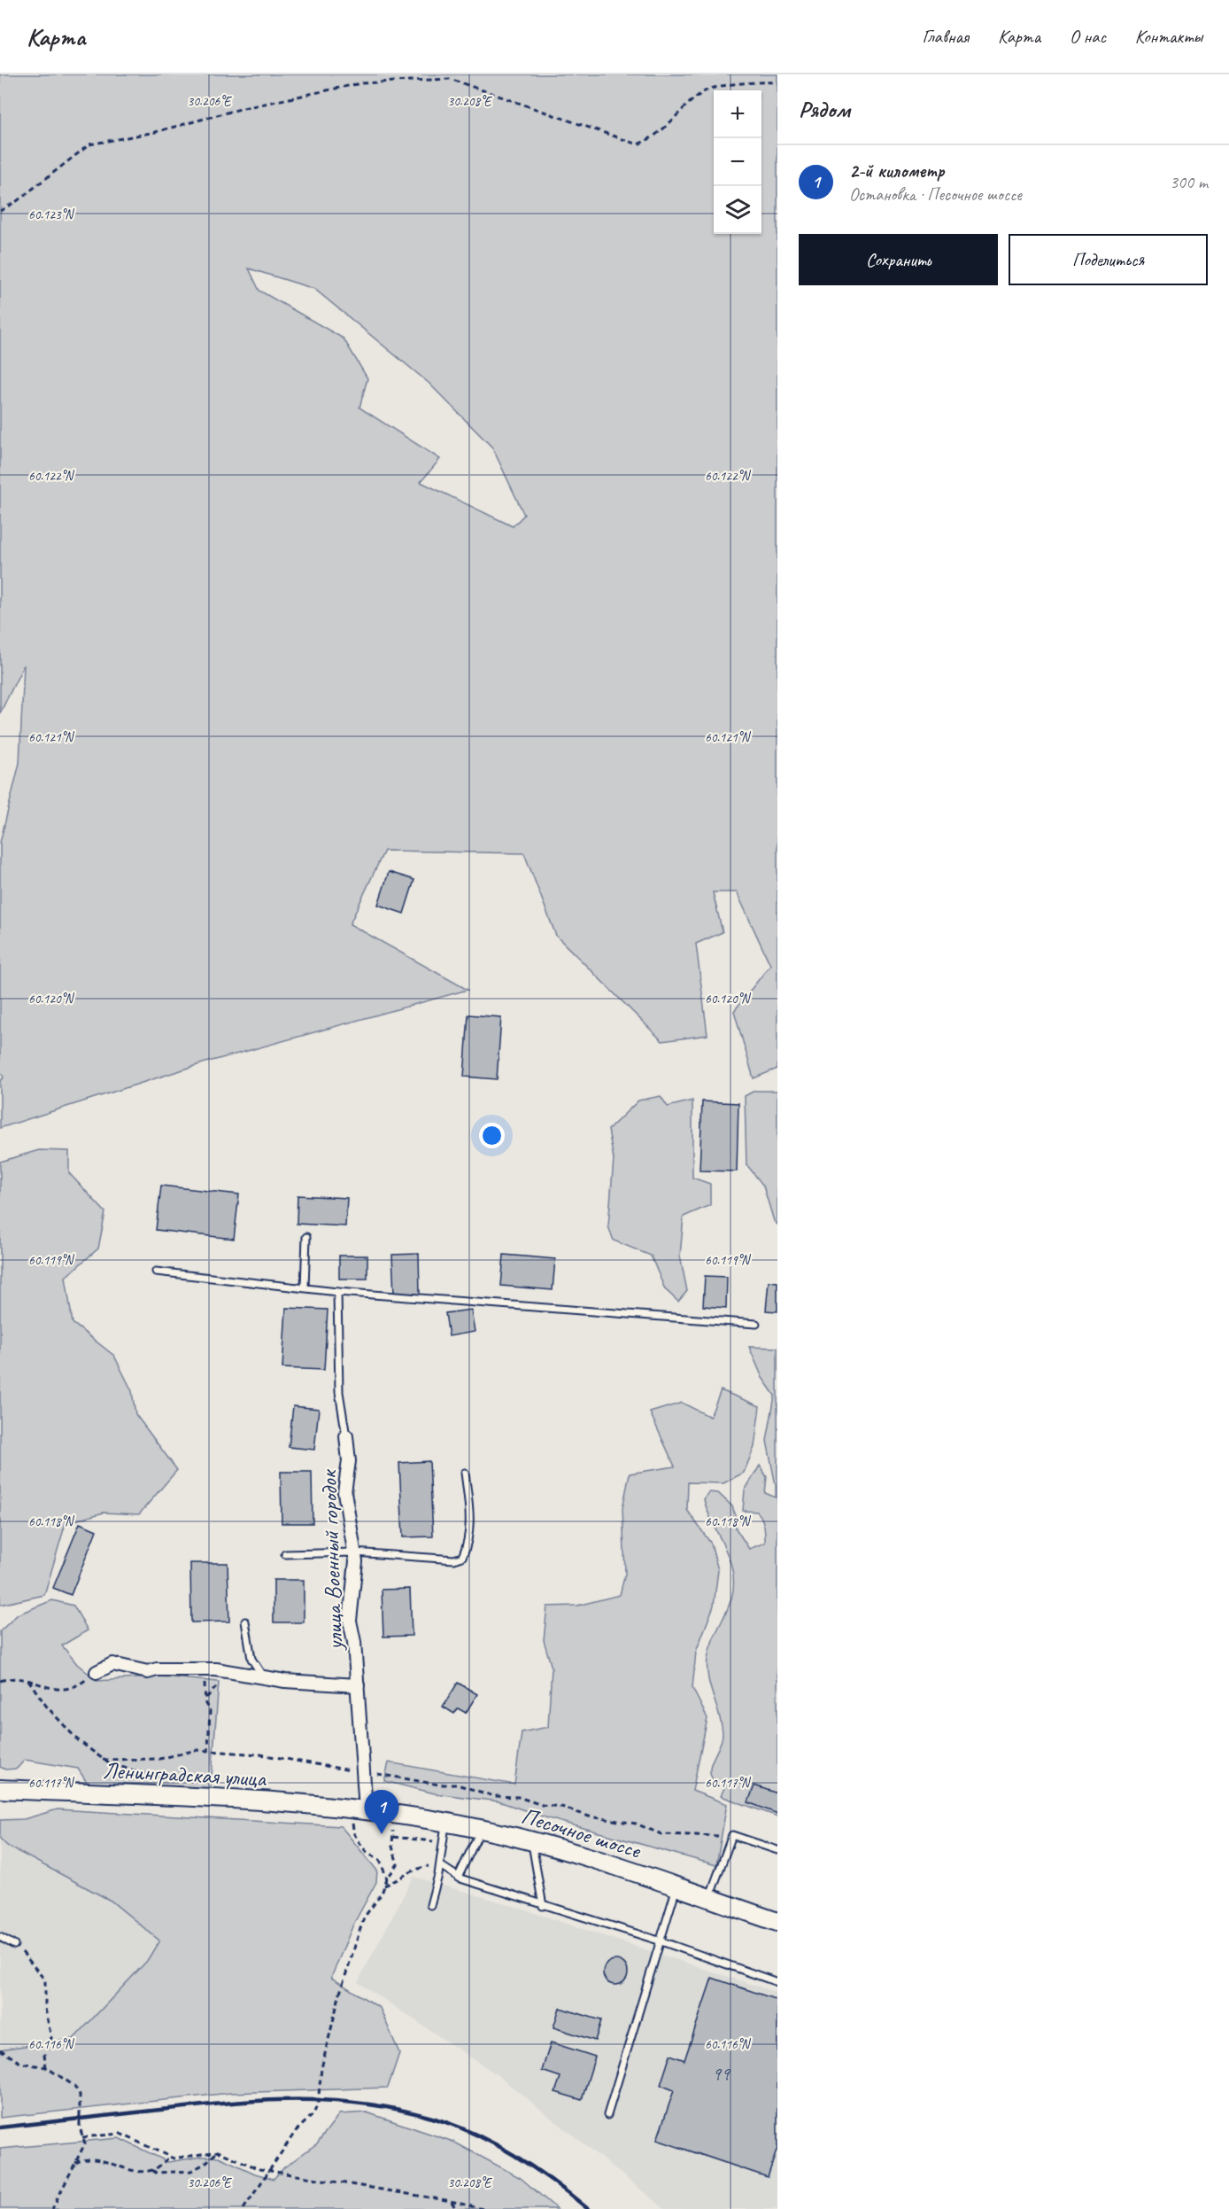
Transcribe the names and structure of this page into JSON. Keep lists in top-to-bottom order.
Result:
{
  "streets": {
    "main road": ["Ленинградская улица", "Песочное шоссе"],
    "street": ["улица Военный городок"]
  },
  "crossings": [
    ["улица Военный городок", "Ленинградская улица"],
    ["улица Военный городок", "Песочное шоссе"],
    ["Ленинградская улица", "Песочное шоссе"]
  ],
  "house_numbers": ["99"],
  "page": {
    "header": "Карта",
    "nav": [
      "Главная",
      "Карта",
      "О нас",
      "Контакты"
    ],
    "heading": "Рядом",
    "map_buttons": ["+", "−"],
    "list": [
      {
        "mark": "1",
        "name": "2-й километр",
        "note": "Остановка · Песочное шоссе",
        "value": "300 m"
      }
    ],
    "buttons": ["Сохранить", "Поделиться"],
    "pins": "1"
  },
  "coordinates": [
    "30.206°E",
    "30.208°E",
    "60.123°N",
    "60.122°N",
    "60.121°N",
    "60.120°N",
    "60.119°N",
    "60.118°N",
    "60.117°N",
    "60.116°N"
  ]
}
